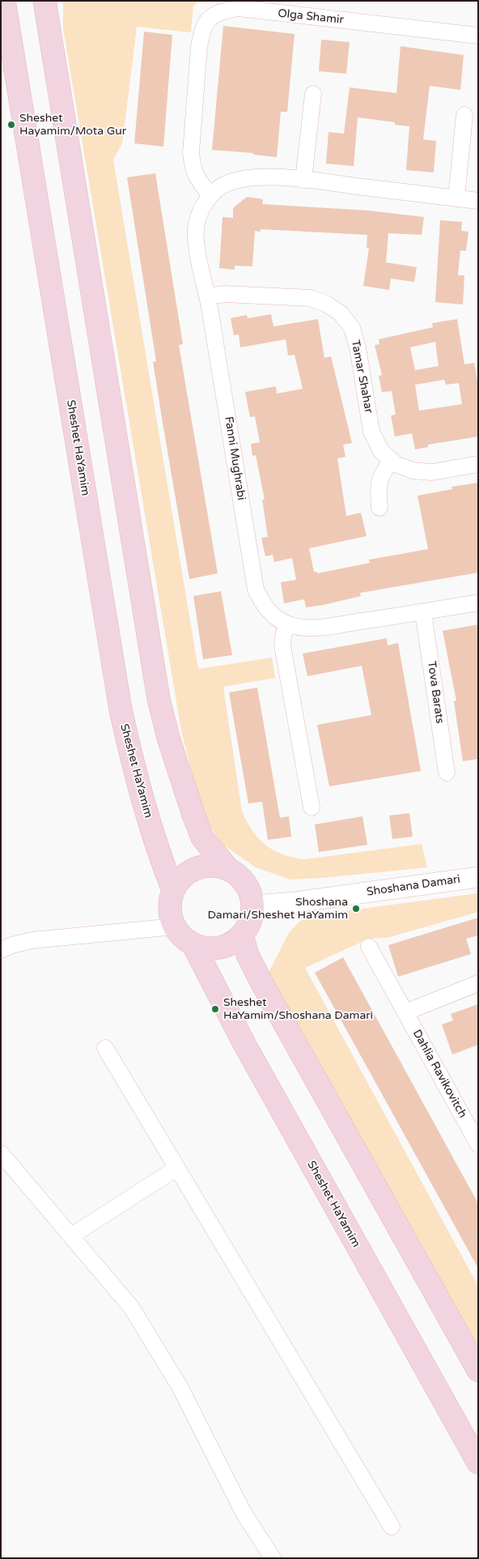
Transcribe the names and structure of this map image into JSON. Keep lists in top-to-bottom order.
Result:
{
  "streets": {
    "main road": ["Sheshet HaYamim"],
    "street": [
      "Olga Shamir",
      "Tamar Shahar",
      "Fanni Mughrabi",
      "Tova Barats",
      "Shoshana Damari",
      "Dahlia Ravikovitch"
    ]
  },
  "crossings": [
    ["Olga Shamir", "Fanni Mughrabi"],
    ["Tamar Shahar", "Fanni Mughrabi"],
    ["Sheshet HaYamim", "Shoshana Damari"]
  ],
  "places": ["Sheshet Hayamim/Mota Gur", "Shoshana Damari/Sheshet HaYamim", "Sheshet HaYamim/Shoshana Damari"]
}
